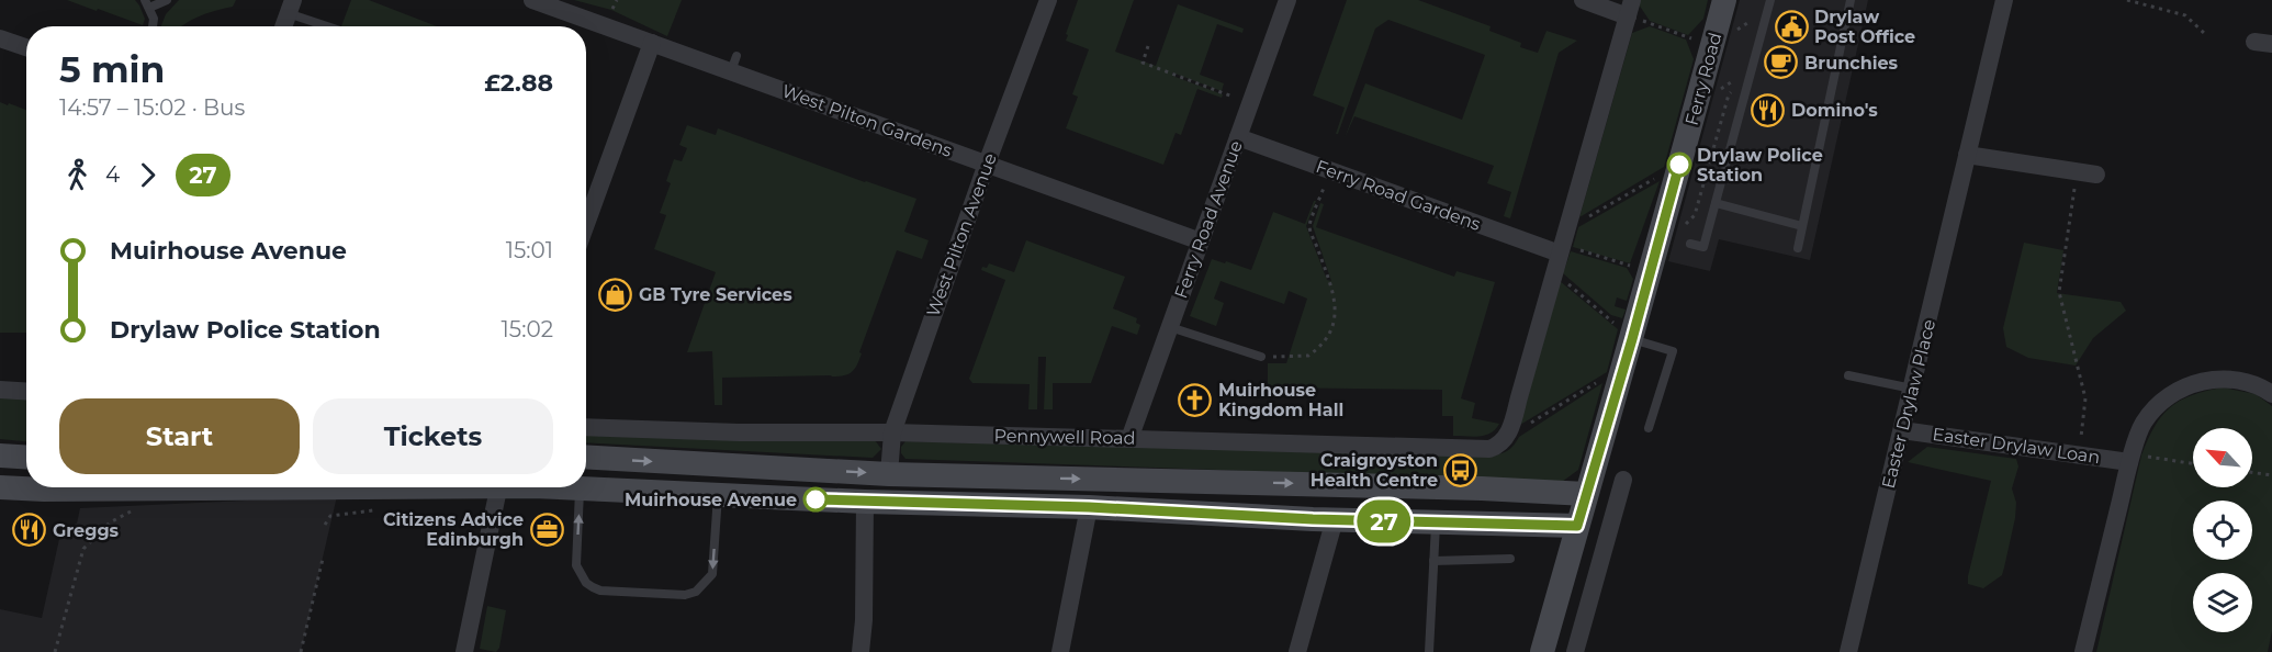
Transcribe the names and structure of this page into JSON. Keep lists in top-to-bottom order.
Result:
{
  "streets": {
    "street": [
      "Ferry Road",
      "West Pilton Gardens",
      "Ferry Road Gardens",
      "Ferry Road Avenue",
      "West Pilton Avenue",
      "Easter Drylaw Place",
      "Pennywell Road",
      "Easter Drylaw Loan"
    ]
  },
  "crossings": [
    ["West Pilton Gardens", "Ferry Road Avenue"],
    ["West Pilton Gardens", "West Pilton Avenue"],
    ["Ferry Road Gardens", "Ferry Road Avenue"],
    ["Ferry Road Avenue", "Pennywell Road"],
    ["West Pilton Avenue", "Pennywell Road"],
    ["Easter Drylaw Place", "Easter Drylaw Loan"]
  ],
  "places": {
    "public building": ["Drylaw Post Office"],
    "cafe": ["Brunchies"],
    "restaurant": ["Domino's", "Greggs"],
    "other": ["Drylaw Police Station", "Muirhouse Avenue"],
    "shop": ["GB Tyre Services"],
    "church": ["Muirhouse Kingdom Hall"],
    "bus stop": ["Craigroyston Health Centre"],
    "office": ["Citizens Advice Edinburgh"]
  },
  "lines": ["bus line 27"],
  "north": "top left",
  "page": {
    "on_map": "27",
    "heading": ["5 min", "14:57 – 15:02 · Bus", "£2.88"],
    "legs": ["4", "27"],
    "list": [
      {
        "name": "Muirhouse Avenue",
        "value": "15:01"
      },
      {
        "name": "Drylaw Police Station",
        "value": "15:02"
      }
    ],
    "buttons": ["Start", "Tickets"]
  }
}
